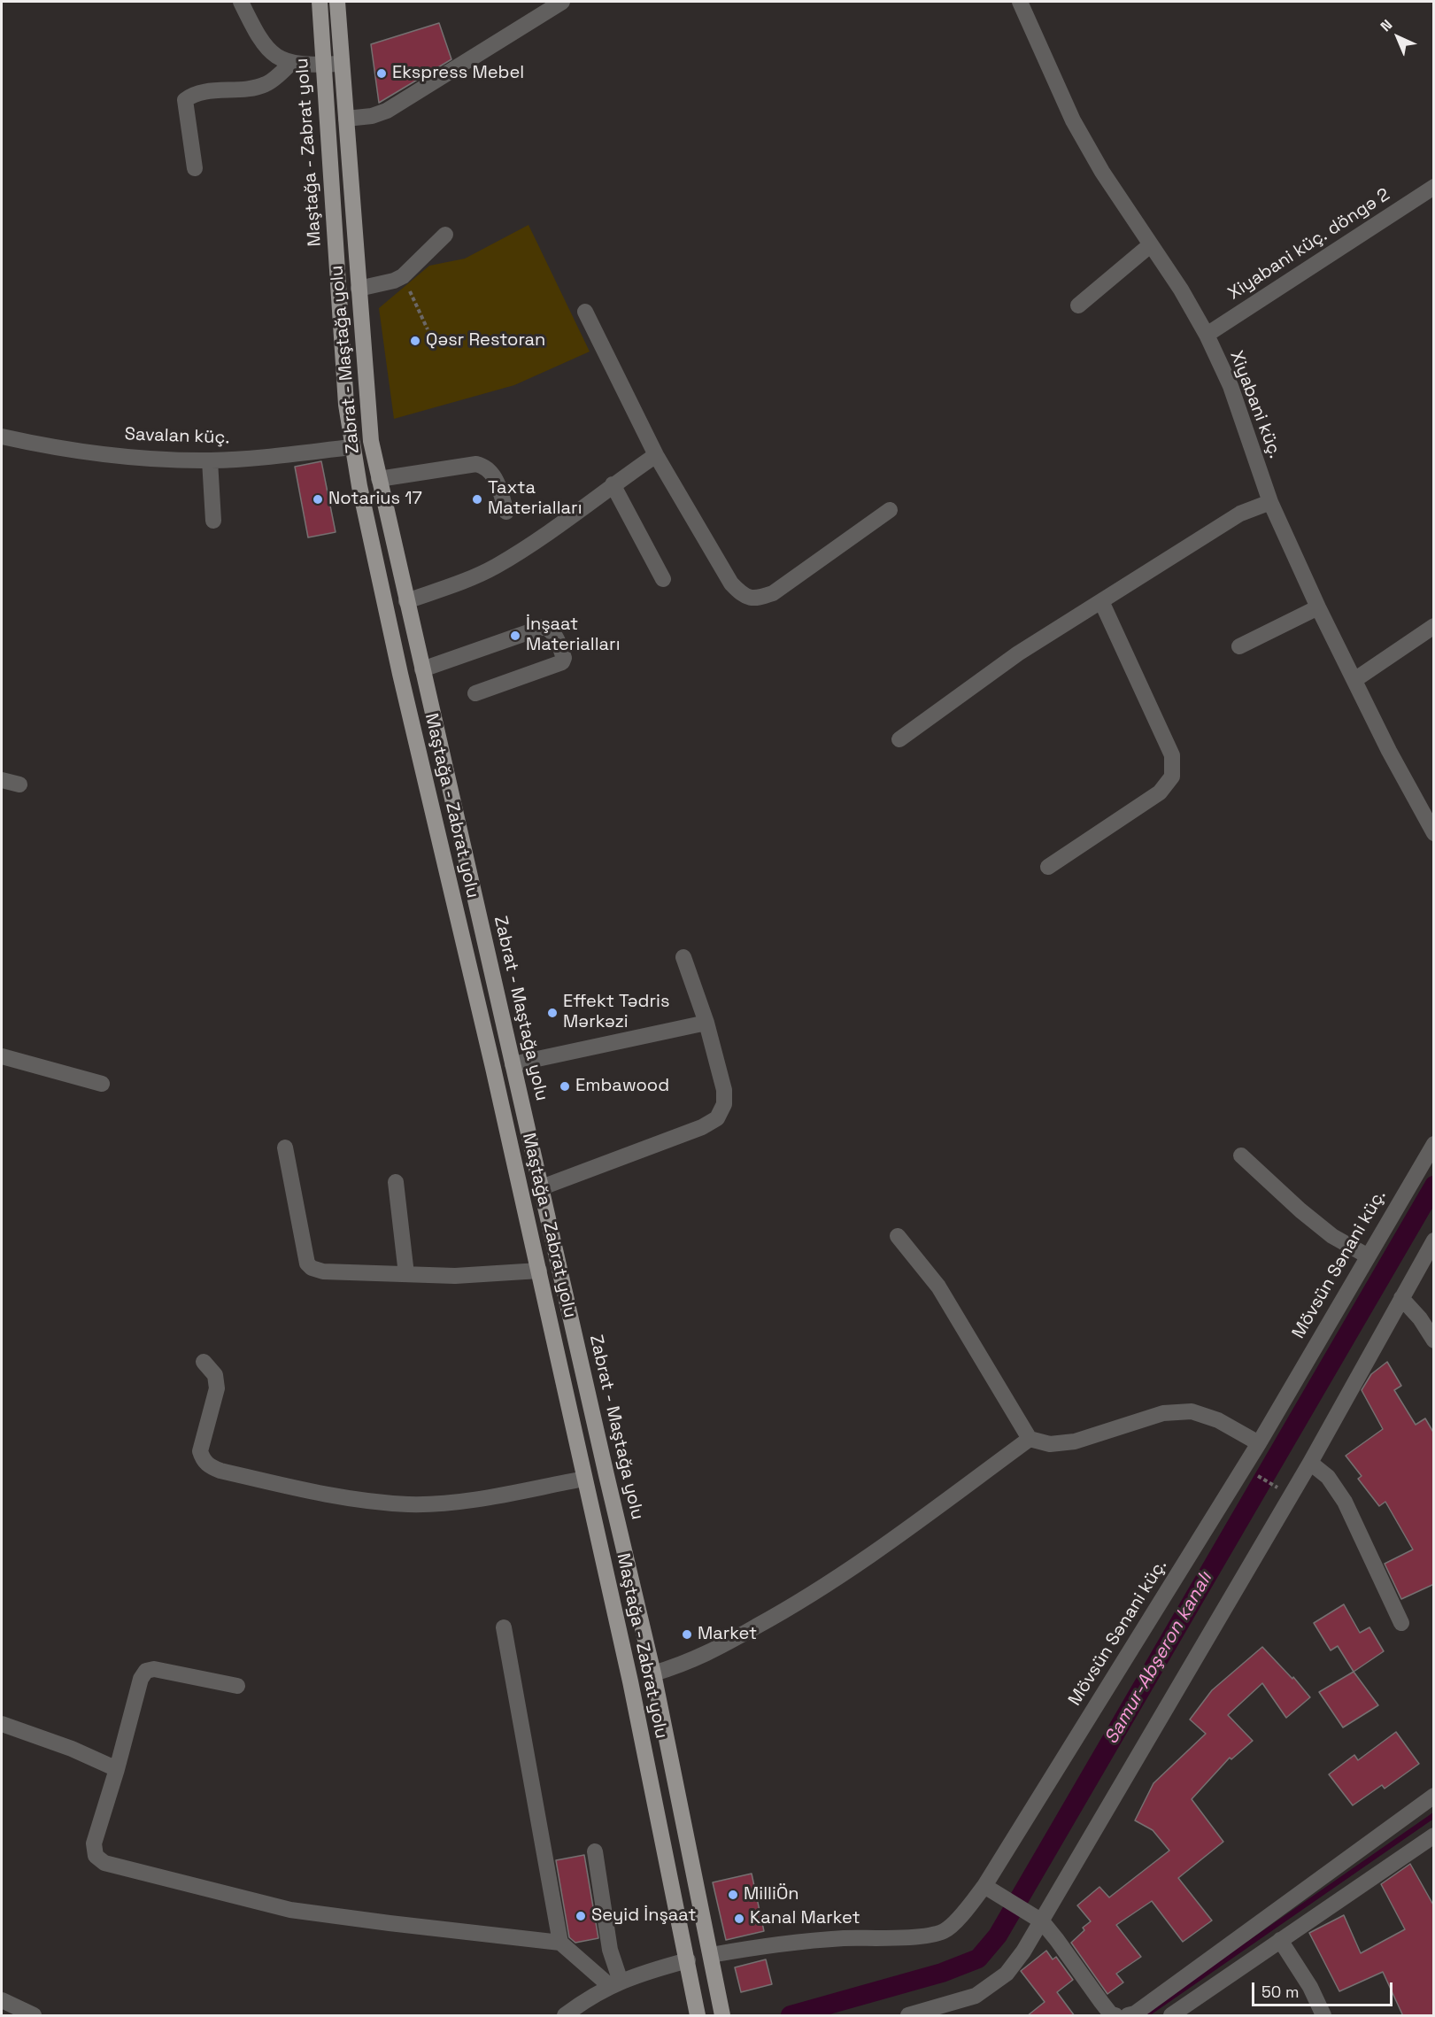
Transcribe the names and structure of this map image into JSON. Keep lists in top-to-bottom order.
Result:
{
  "streets": {
    "main road": ["Maştağa - Zabrat yolu", "Zabrat - Maştağa yolu"],
    "street": [
      "Xiyabani küç. döngə 2",
      "Xiyabani küç.",
      "Savalan küç.",
      "Mövsün Sənani küç."
    ]
  },
  "crossings": [
    ["Maştağa - Zabrat yolu", "Savalan küç."],
    ["Xiyabani küç. döngə 2", "Xiyabani küç."],
    ["Zabrat - Maştağa yolu", "Mövsün Sənani küç."]
  ],
  "water": ["Samur-Abşeron kanalı"],
  "places": [
    "Ekspress Mebel",
    "Qəsr Restoran",
    "Notarius 17",
    "Taxta Materialları",
    "İnşaat Materialları",
    "Effekt Tədris Mərkəzi",
    "Embawood",
    "Market",
    "MilliÖn",
    "Seyid İnşaat",
    "Kanal Market"
  ],
  "scale_bar": "50 m",
  "north": "top left"
}
